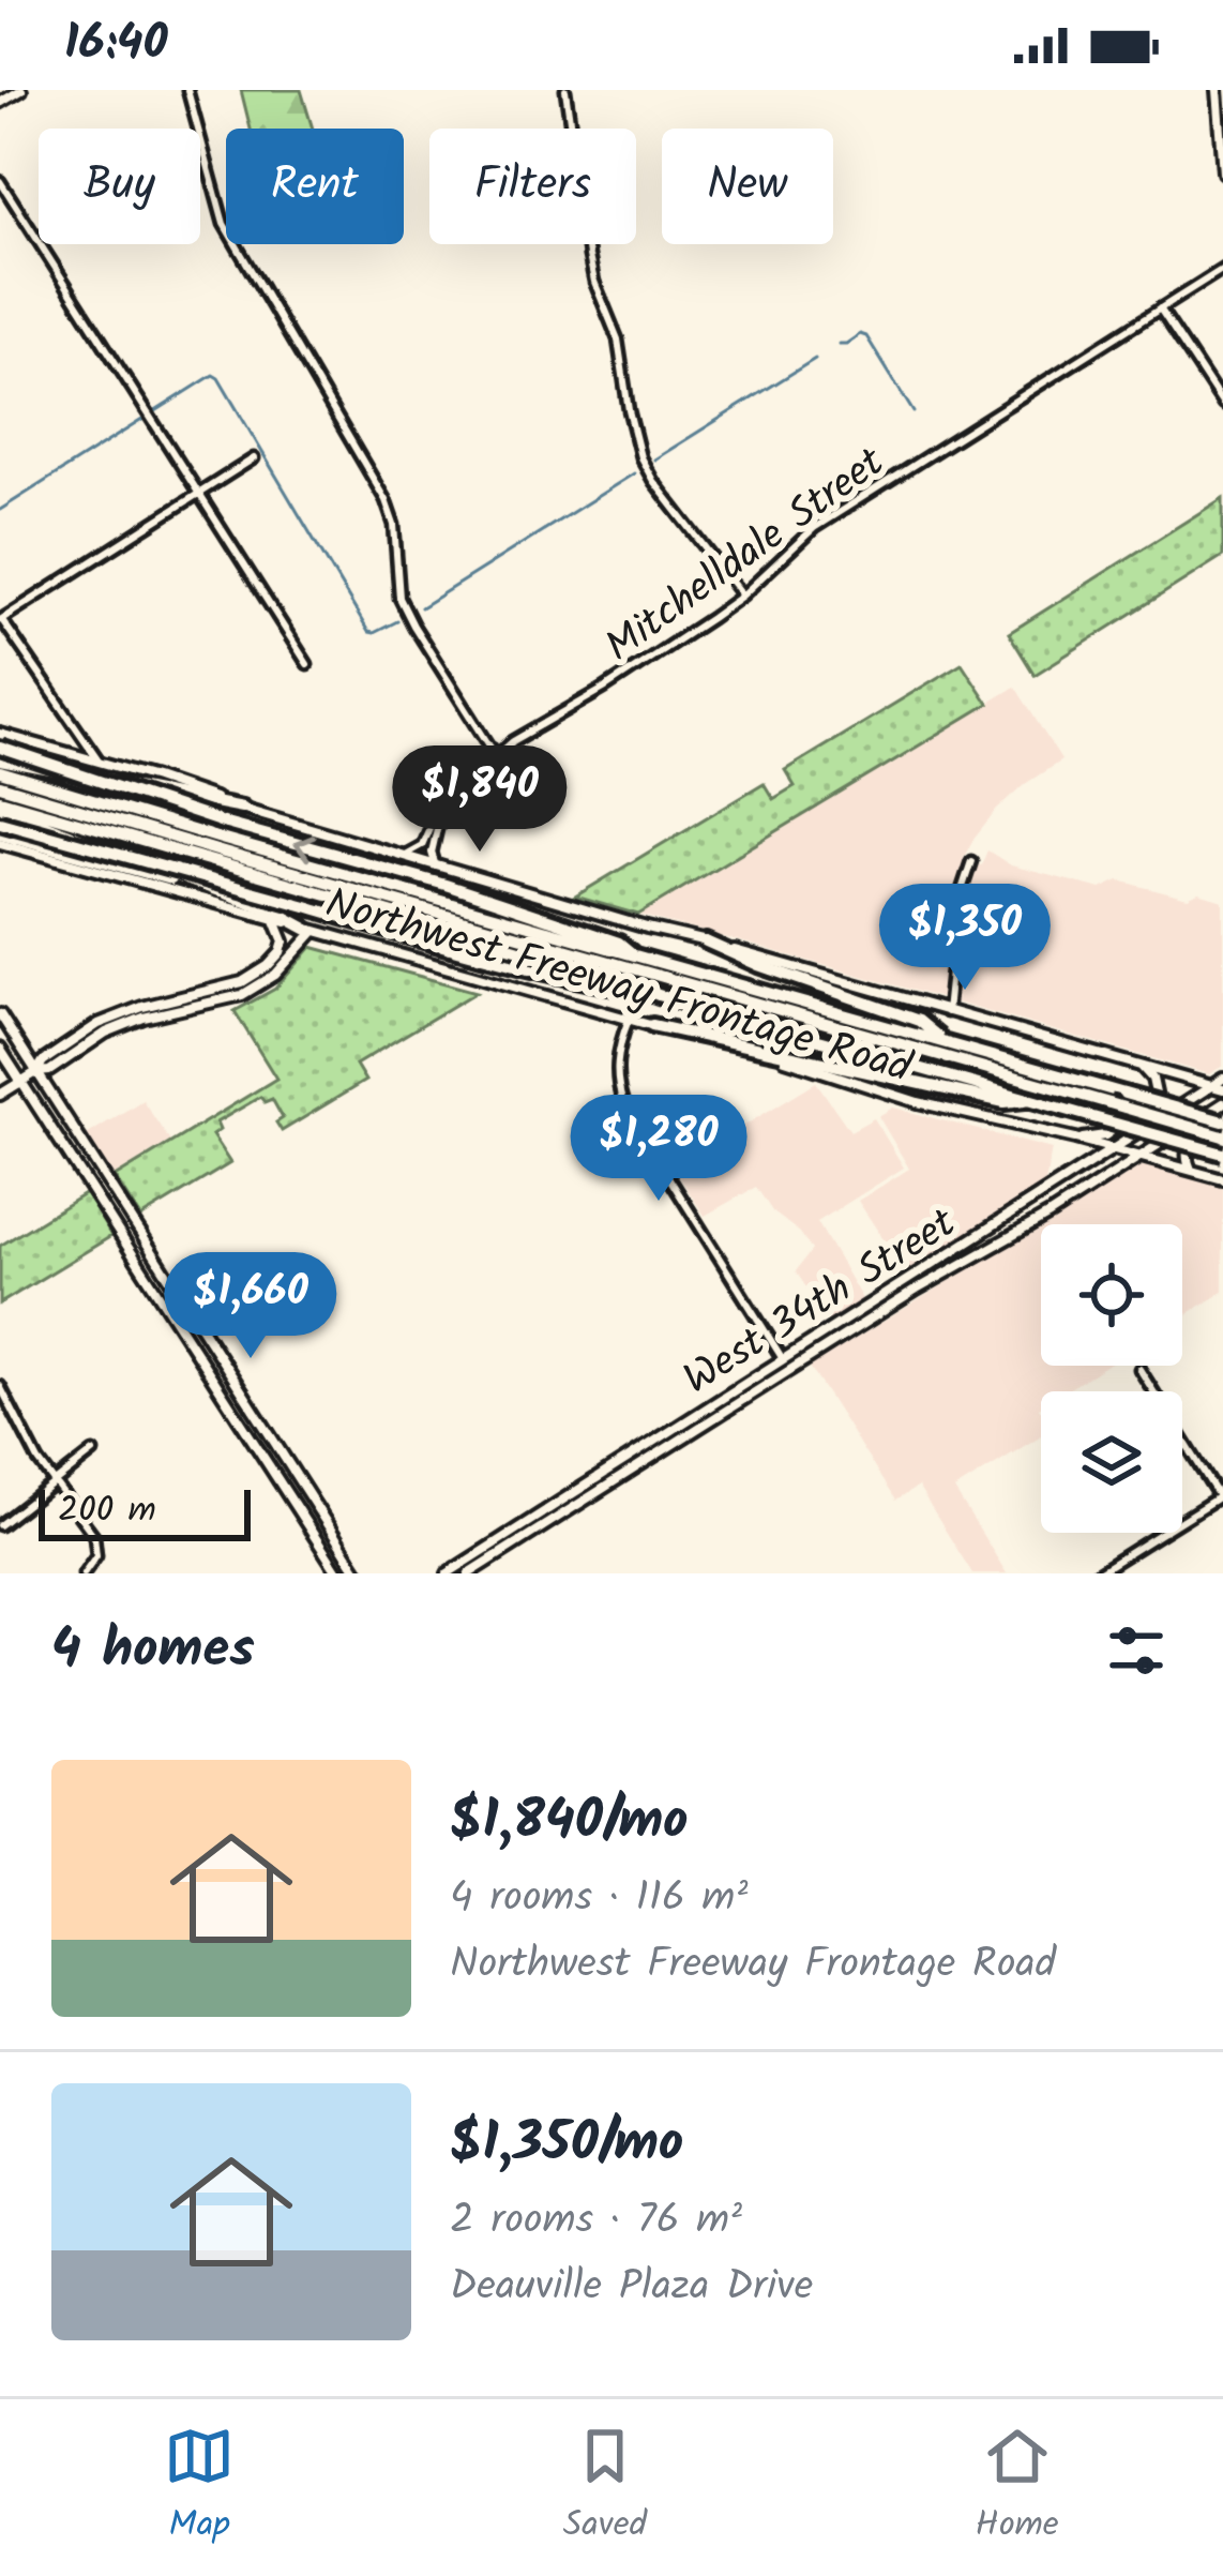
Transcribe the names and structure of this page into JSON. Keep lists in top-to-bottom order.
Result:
{
  "streets": {
    "main road": ["Northwest Freeway Frontage Road", "West 34th Street"],
    "street": ["Mitchelldale Street"]
  },
  "crossings": [
    ["Mitchelldale Street", "Northwest Freeway Frontage Road"],
    ["Northwest Freeway Frontage Road", "West 34th Street"]
  ],
  "scale_bar": "200 m",
  "page": {
    "status": "16:40",
    "chip": [
      "Buy",
      "Rent",
      "Filters",
      "New"
    ],
    "price": [
      "$1,840",
      "$1,350",
      "$1,280",
      "$1,660"
    ],
    "scale": "200 m",
    "heading": "4 homes",
    "list": [
      {
        "name": "$1,840/mo",
        "note": "4 rooms · 116 m² · Northwest Freeway Frontage Road"
      },
      {
        "name": "$1,350/mo",
        "note": "2 rooms · 76 m² · Deauville Plaza Drive"
      }
    ],
    "tabs": ["Map", "Saved", "Home"]
  }
}
